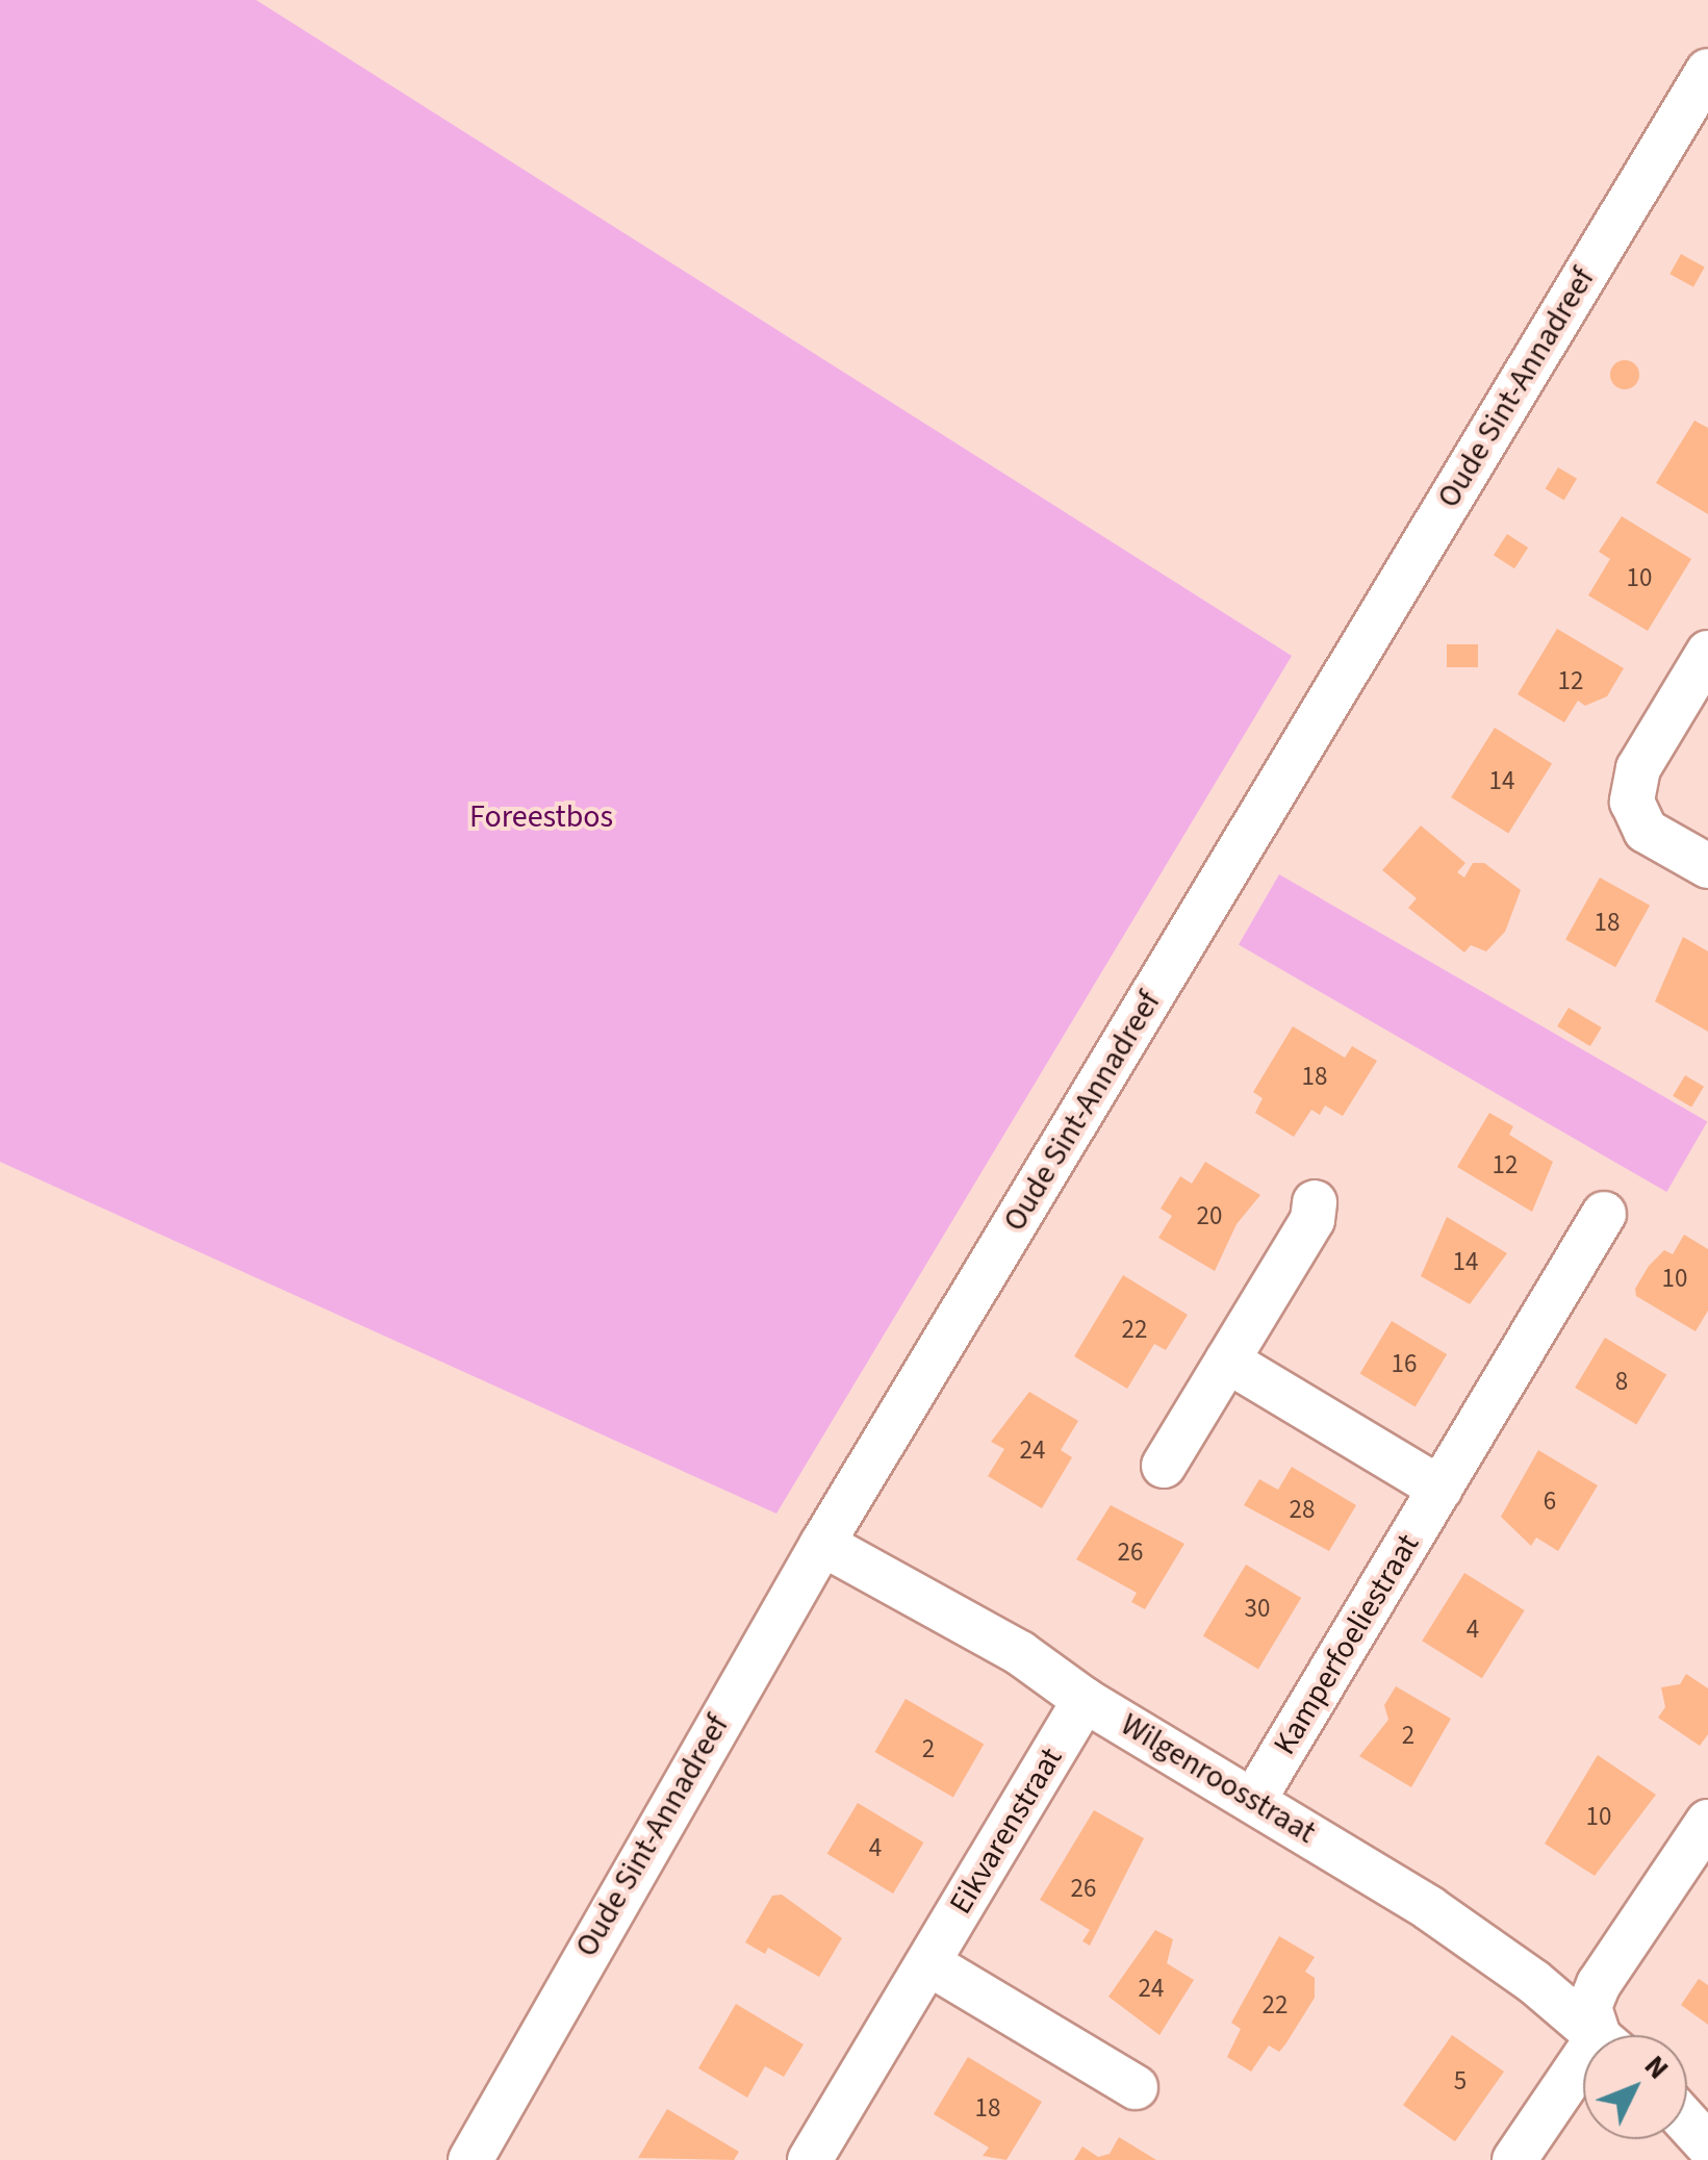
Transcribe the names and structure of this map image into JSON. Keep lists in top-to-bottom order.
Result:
{
  "streets": {
    "street": [
      "Oude Sint-Annadreef",
      "Kamperfoeliestraat",
      "Wilgenroosstraat",
      "Eikvarenstraat"
    ]
  },
  "crossings": [
    ["Oude Sint-Annadreef", "Wilgenroosstraat"],
    ["Kamperfoeliestraat", "Wilgenroosstraat"],
    ["Wilgenroosstraat", "Eikvarenstraat"]
  ],
  "parks": ["Foreestbos"],
  "house_numbers": [
    "10",
    "12",
    "14",
    "18",
    "18",
    "12",
    "20",
    "14",
    "10",
    "22",
    "16",
    "8",
    "24",
    "6",
    "28",
    "26",
    "30",
    "4",
    "2",
    "2",
    "10",
    "4",
    "26",
    "24",
    "22",
    "5",
    "18"
  ],
  "north": "top right"
}
